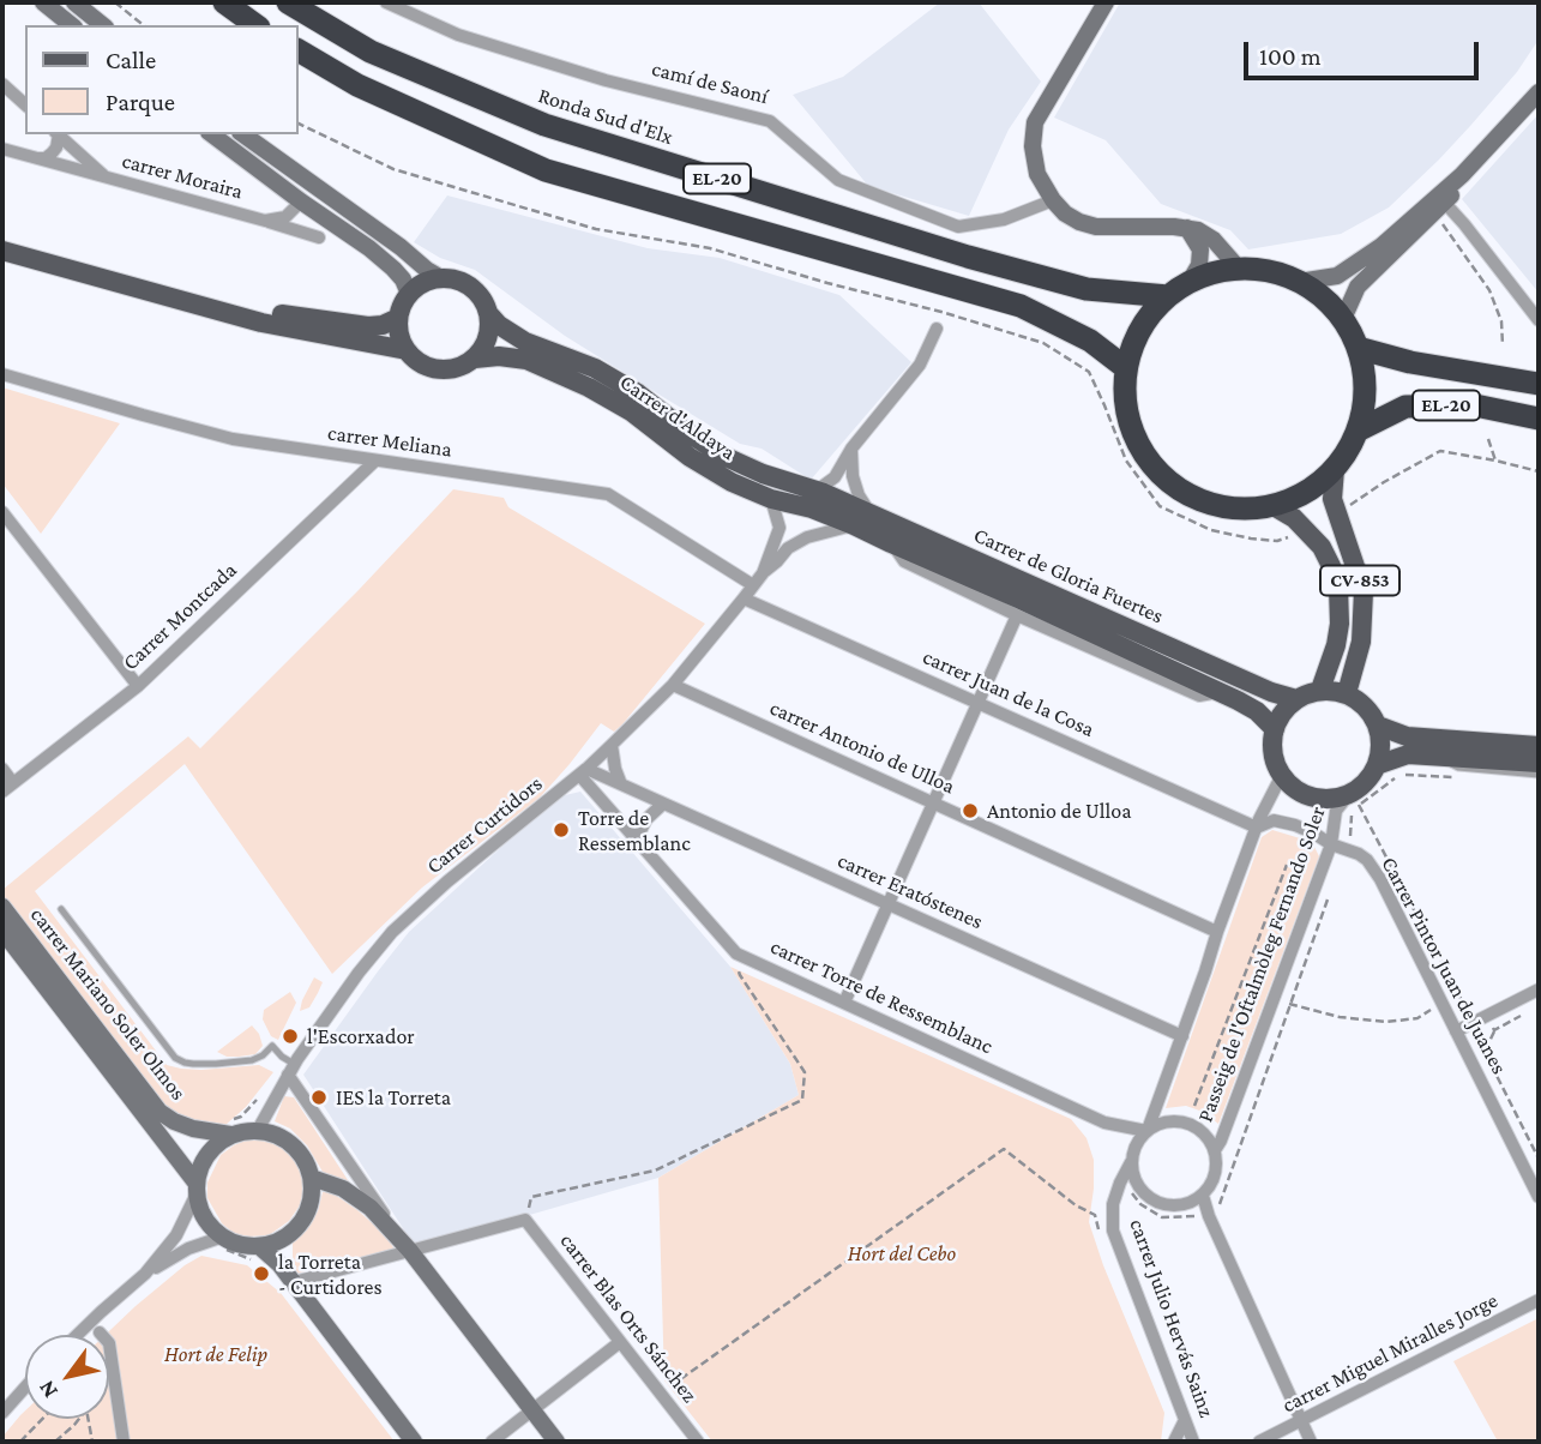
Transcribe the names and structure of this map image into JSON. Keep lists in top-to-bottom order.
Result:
{
  "streets": {
    "highway": ["Ronda Sud d'Elx", "EL-20"],
    "main road": [
      "Carrer d'Aldaya",
      "Carrer de Gloria Fuertes",
      "CV-853",
      "carrer Mariano Soler Olmos"
    ],
    "street": [
      "camí de Saoní",
      "carrer Moraira",
      "carrer Meliana",
      "Carrer Montcada",
      "carrer Juan de la Cosa",
      "carrer Antonio de Ulloa",
      "Carrer Curtidors",
      "carrer Eratóstenes",
      "Passeig de l'Oftalmòleg Fernando Soler",
      "Carrer Pintor Juan de Juanes",
      "carrer Torre de Ressemblanc",
      "carrer Blas Orts Sánchez",
      "carrer Julio Hervás Sainz",
      "carrer Miguel Miralles Jorge"
    ]
  },
  "crossings": [
    ["Ronda Sud d'Elx", "EL-20"],
    ["Ronda Sud d'Elx", "CV-853"],
    ["EL-20", "CV-853"],
    ["Carrer d'Aldaya", "Carrer de Gloria Fuertes"],
    ["Carrer d'Aldaya", "Carrer Curtidors"],
    ["carrer Meliana", "Carrer Montcada"],
    ["carrer Meliana", "Carrer Curtidors"],
    ["Carrer de Gloria Fuertes", "CV-853"],
    ["Carrer de Gloria Fuertes", "Carrer Curtidors"],
    ["Carrer de Gloria Fuertes", "Passeig de l'Oftalmòleg Fernando Soler"],
    ["CV-853", "Passeig de l'Oftalmòleg Fernando Soler"],
    ["carrer Juan de la Cosa", "Carrer Curtidors"],
    ["carrer Juan de la Cosa", "Carrer Pintor Juan de Juanes"],
    ["carrer Antonio de Ulloa", "Carrer Curtidors"],
    ["Carrer Curtidors", "carrer Eratóstenes"],
    ["Carrer Curtidors", "carrer Torre de Ressemblanc"],
    ["Carrer Curtidors", "carrer Mariano Soler Olmos"],
    ["carrer Eratóstenes", "carrer Torre de Ressemblanc"],
    ["Passeig de l'Oftalmòleg Fernando Soler", "Carrer Pintor Juan de Juanes"],
    ["Passeig de l'Oftalmòleg Fernando Soler", "carrer Torre de Ressemblanc"],
    ["Passeig de l'Oftalmòleg Fernando Soler", "carrer Julio Hervás Sainz"],
    ["carrer Torre de Ressemblanc", "carrer Julio Hervás Sainz"]
  ],
  "parks": ["Hort del Cebo", "Hort de Felip"],
  "places": [
    "Antonio de Ulloa",
    "Torre de Ressemblanc",
    "l'Escorxador",
    "IES la Torreta",
    "la Torreta - Curtidores"
  ],
  "legend": ["Calle", "Parque"],
  "scale_bar": "100 m",
  "north": "bottom left"
}
